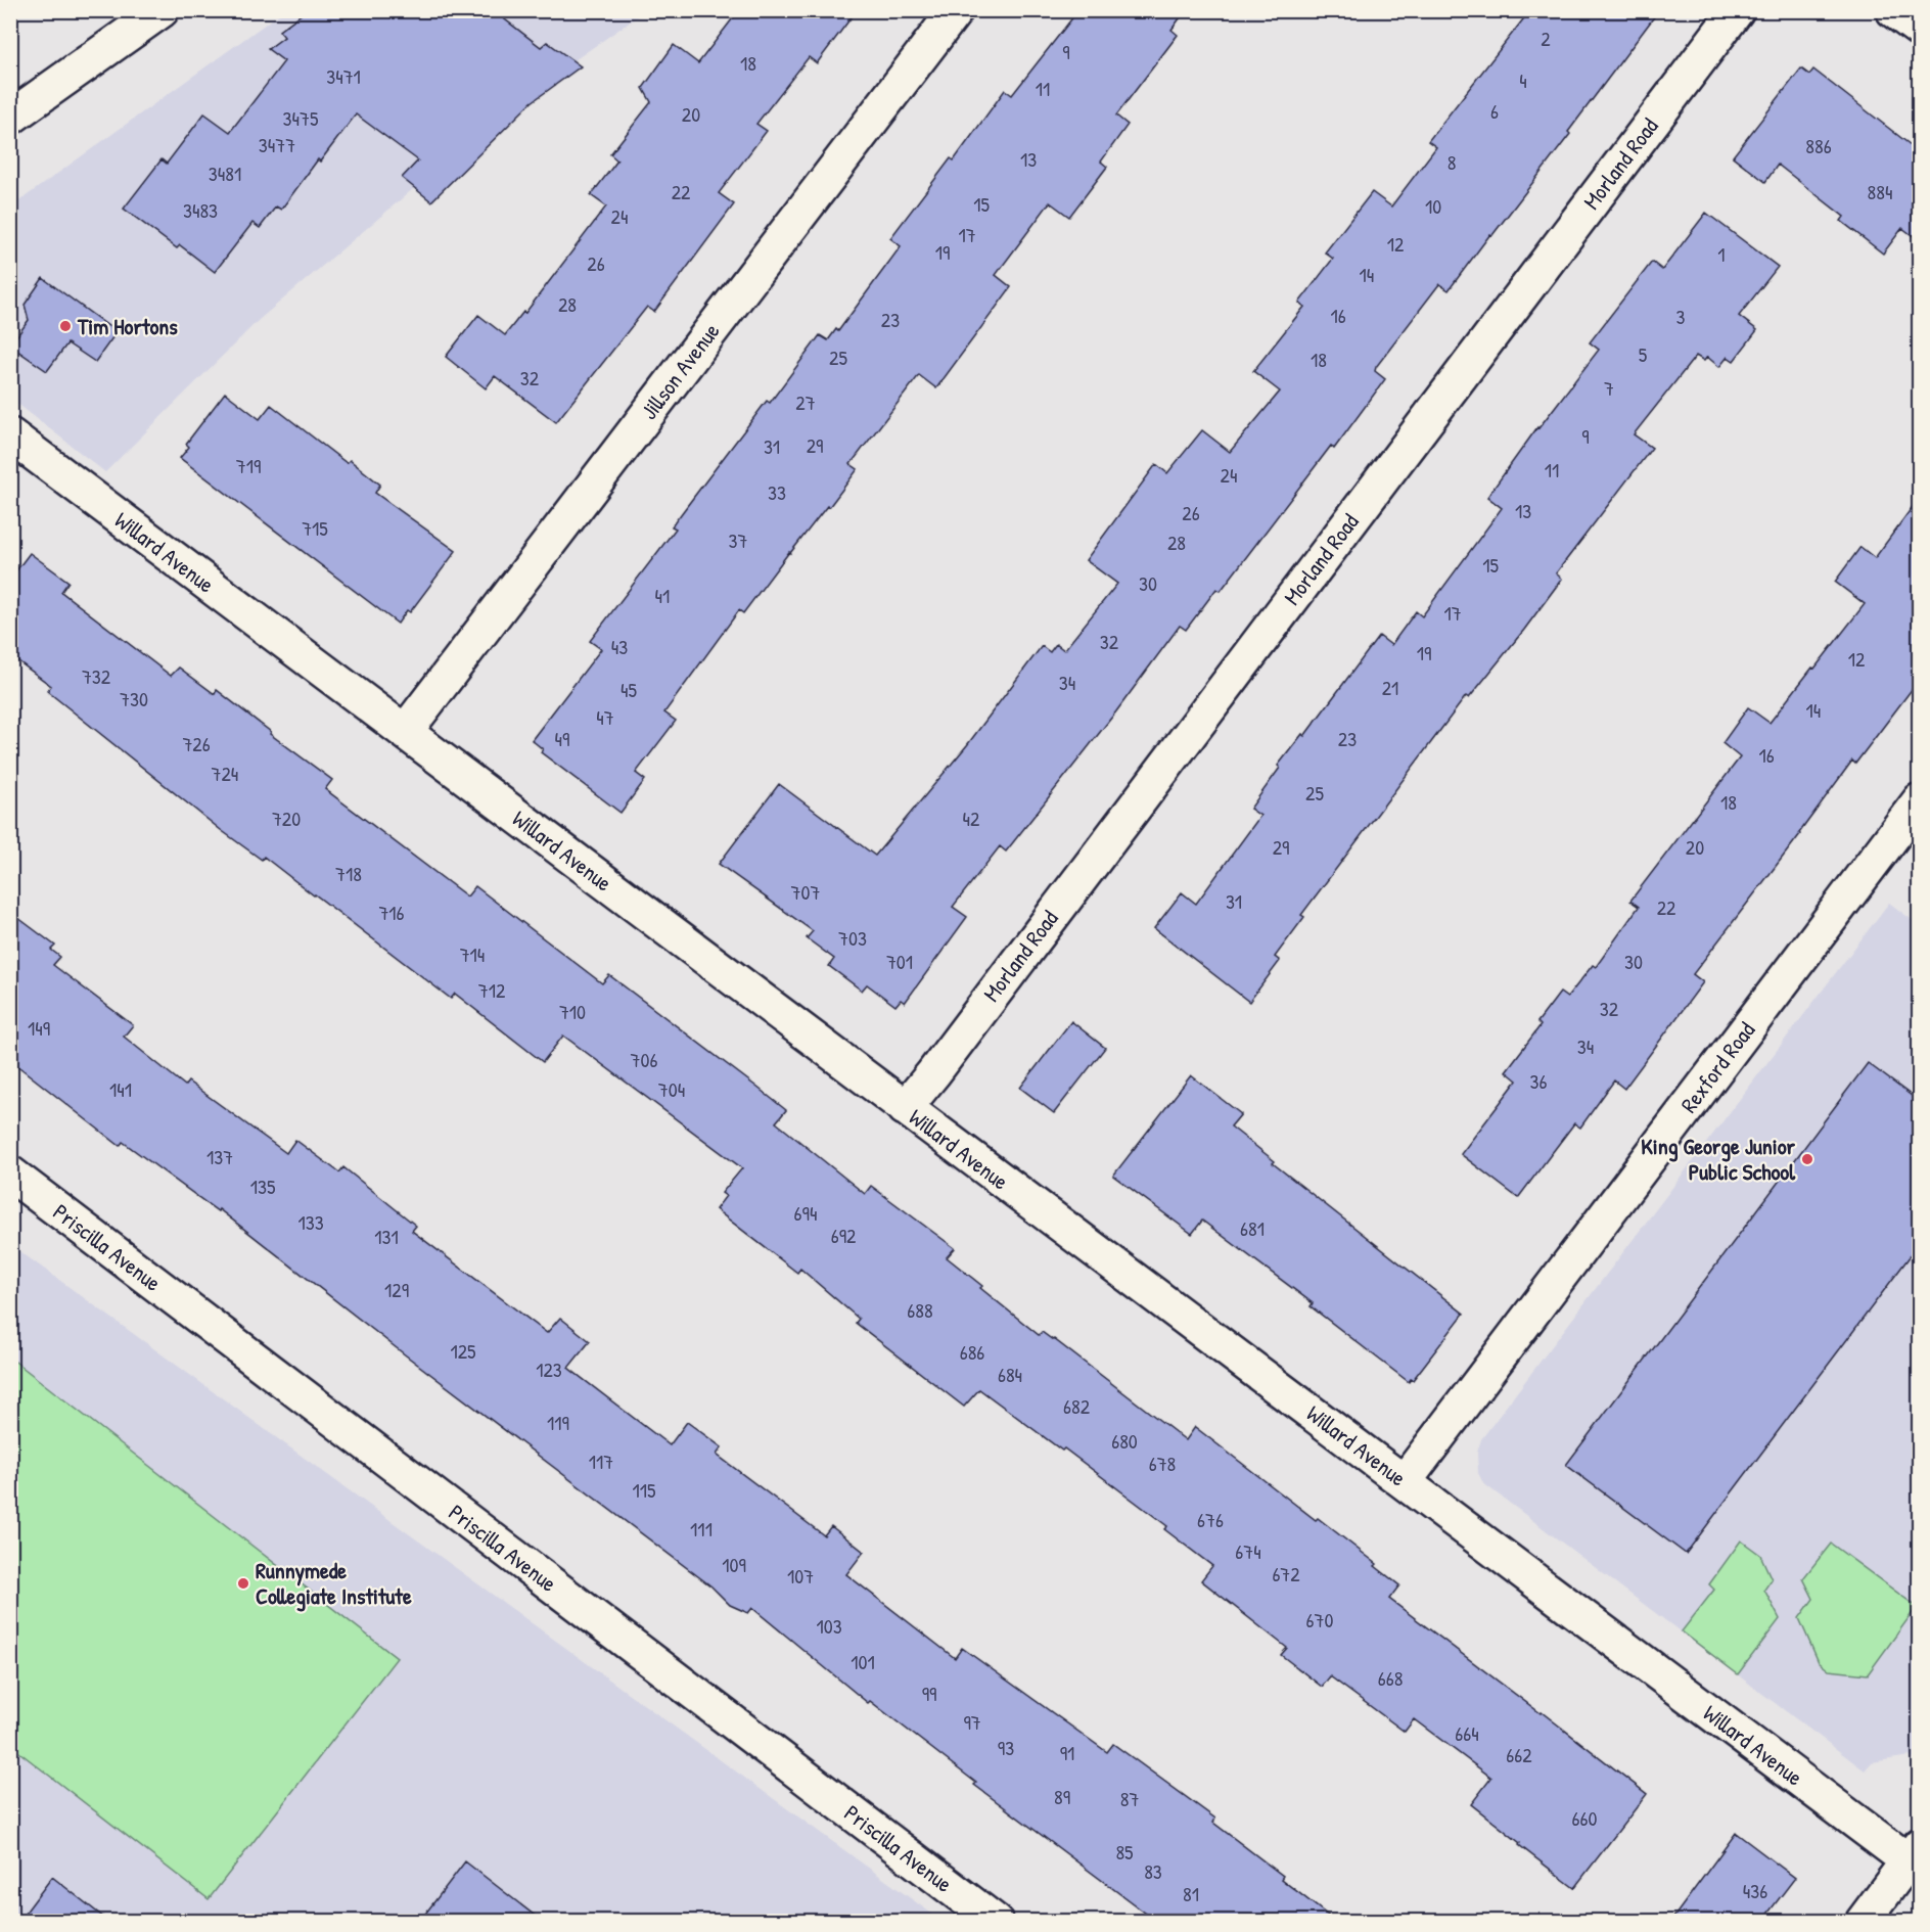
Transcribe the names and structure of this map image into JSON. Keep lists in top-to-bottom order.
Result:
{
  "streets": {
    "street": [
      "Morland Road",
      "Jillson Avenue",
      "Willard Avenue",
      "Rexford Road",
      "Priscilla Avenue"
    ]
  },
  "crossings": [
    ["Morland Road", "Willard Avenue"],
    ["Jillson Avenue", "Willard Avenue"],
    ["Willard Avenue", "Rexford Road"]
  ],
  "places": ["Tim Hortons", "King George Junior Public School", "Runnymede Collegiate Institute"],
  "house_numbers": [
    "2",
    "9",
    "18",
    "3471",
    "4",
    "11",
    "6",
    "20",
    "3475",
    "3477",
    "886",
    "13",
    "8",
    "3481",
    "22",
    "884",
    "15",
    "10",
    "3483",
    "24",
    "17",
    "12",
    "19",
    "1",
    "26",
    "14",
    "28",
    "16",
    "3",
    "23",
    "5",
    "25",
    "18",
    "32",
    "7",
    "27",
    "9",
    "29",
    "31",
    "719",
    "11",
    "24",
    "33",
    "13",
    "26",
    "715",
    "37",
    "28",
    "15",
    "30",
    "41",
    "17",
    "32",
    "43",
    "19",
    "12",
    "732",
    "34",
    "21",
    "45",
    "730",
    "14",
    "47",
    "49",
    "23",
    "726",
    "16",
    "724",
    "25",
    "18",
    "720",
    "42",
    "29",
    "20",
    "718",
    "707",
    "31",
    "22",
    "716",
    "703",
    "714",
    "701",
    "30",
    "712",
    "32",
    "710",
    "149",
    "34",
    "706",
    "36",
    "141",
    "704",
    "137",
    "135",
    "694",
    "133",
    "681",
    "692",
    "131",
    "129",
    "688",
    "125",
    "686",
    "123",
    "684",
    "682",
    "119",
    "680",
    "117",
    "678",
    "115",
    "676",
    "111",
    "674",
    "109",
    "672",
    "107",
    "670",
    "103",
    "101",
    "668",
    "99",
    "97",
    "664",
    "93",
    "91",
    "662",
    "89",
    "87",
    "660",
    "85",
    "83",
    "436",
    "81"
  ]
}
